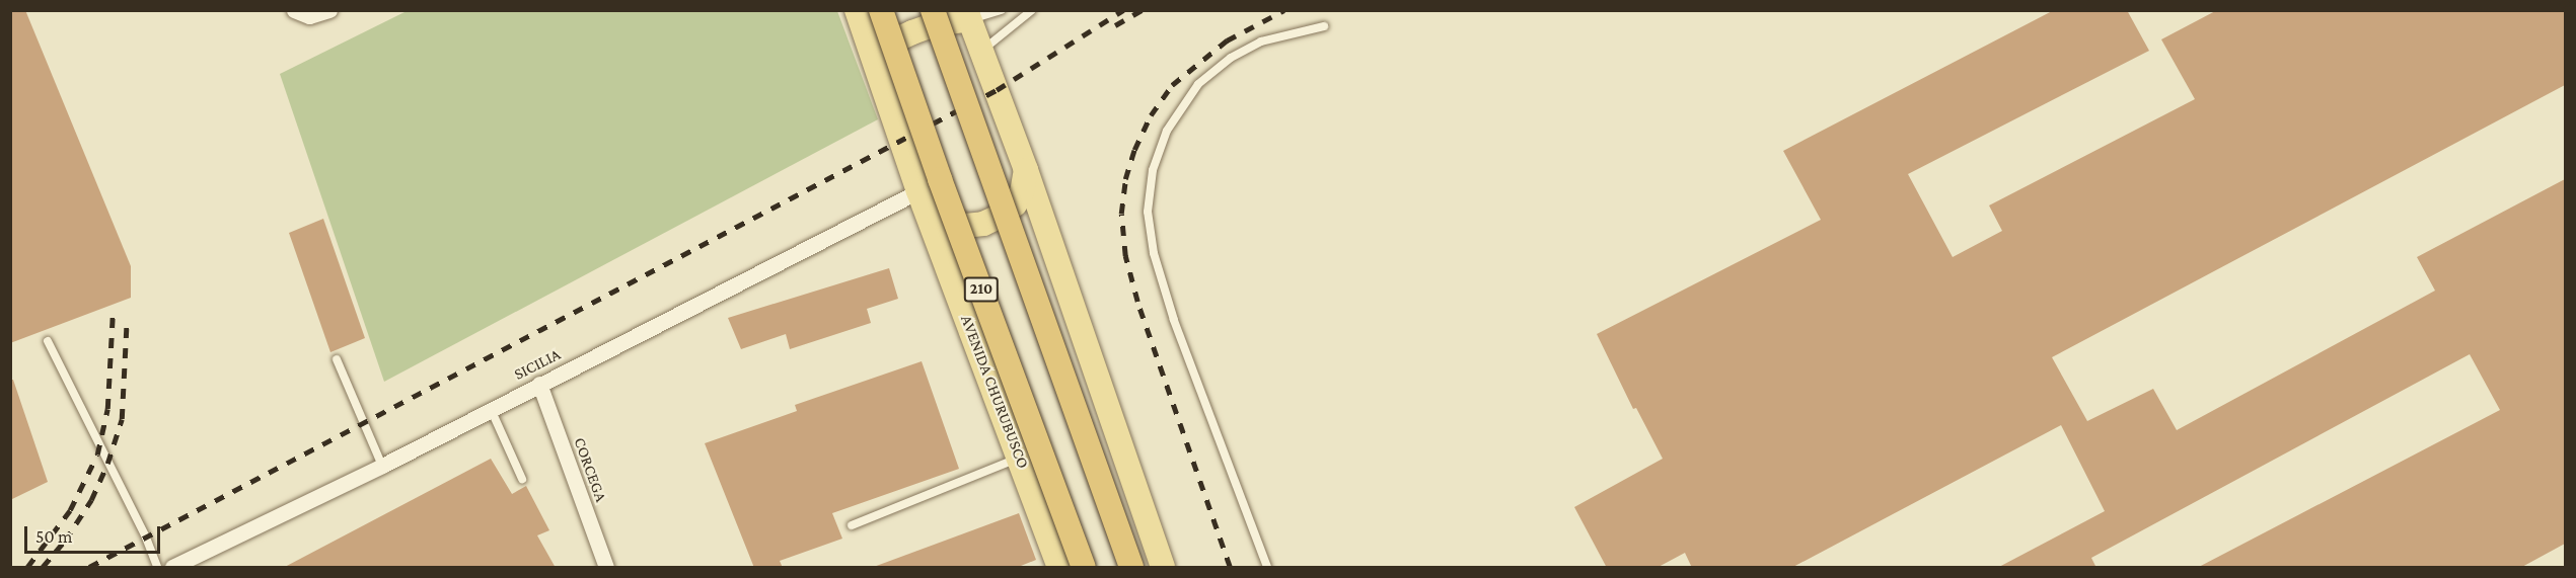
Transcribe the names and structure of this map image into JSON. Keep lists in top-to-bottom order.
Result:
{
  "streets": {
    "highway": ["210", "AVENIDA CHURUBUSCO"],
    "street": ["SICILIA", "CORCEGA"]
  },
  "crossings": [
    ["SICILIA", "AVENIDA CHURUBUSCO"],
    ["SICILIA", "CORCEGA"]
  ],
  "scale_bar": "50 m"
}
